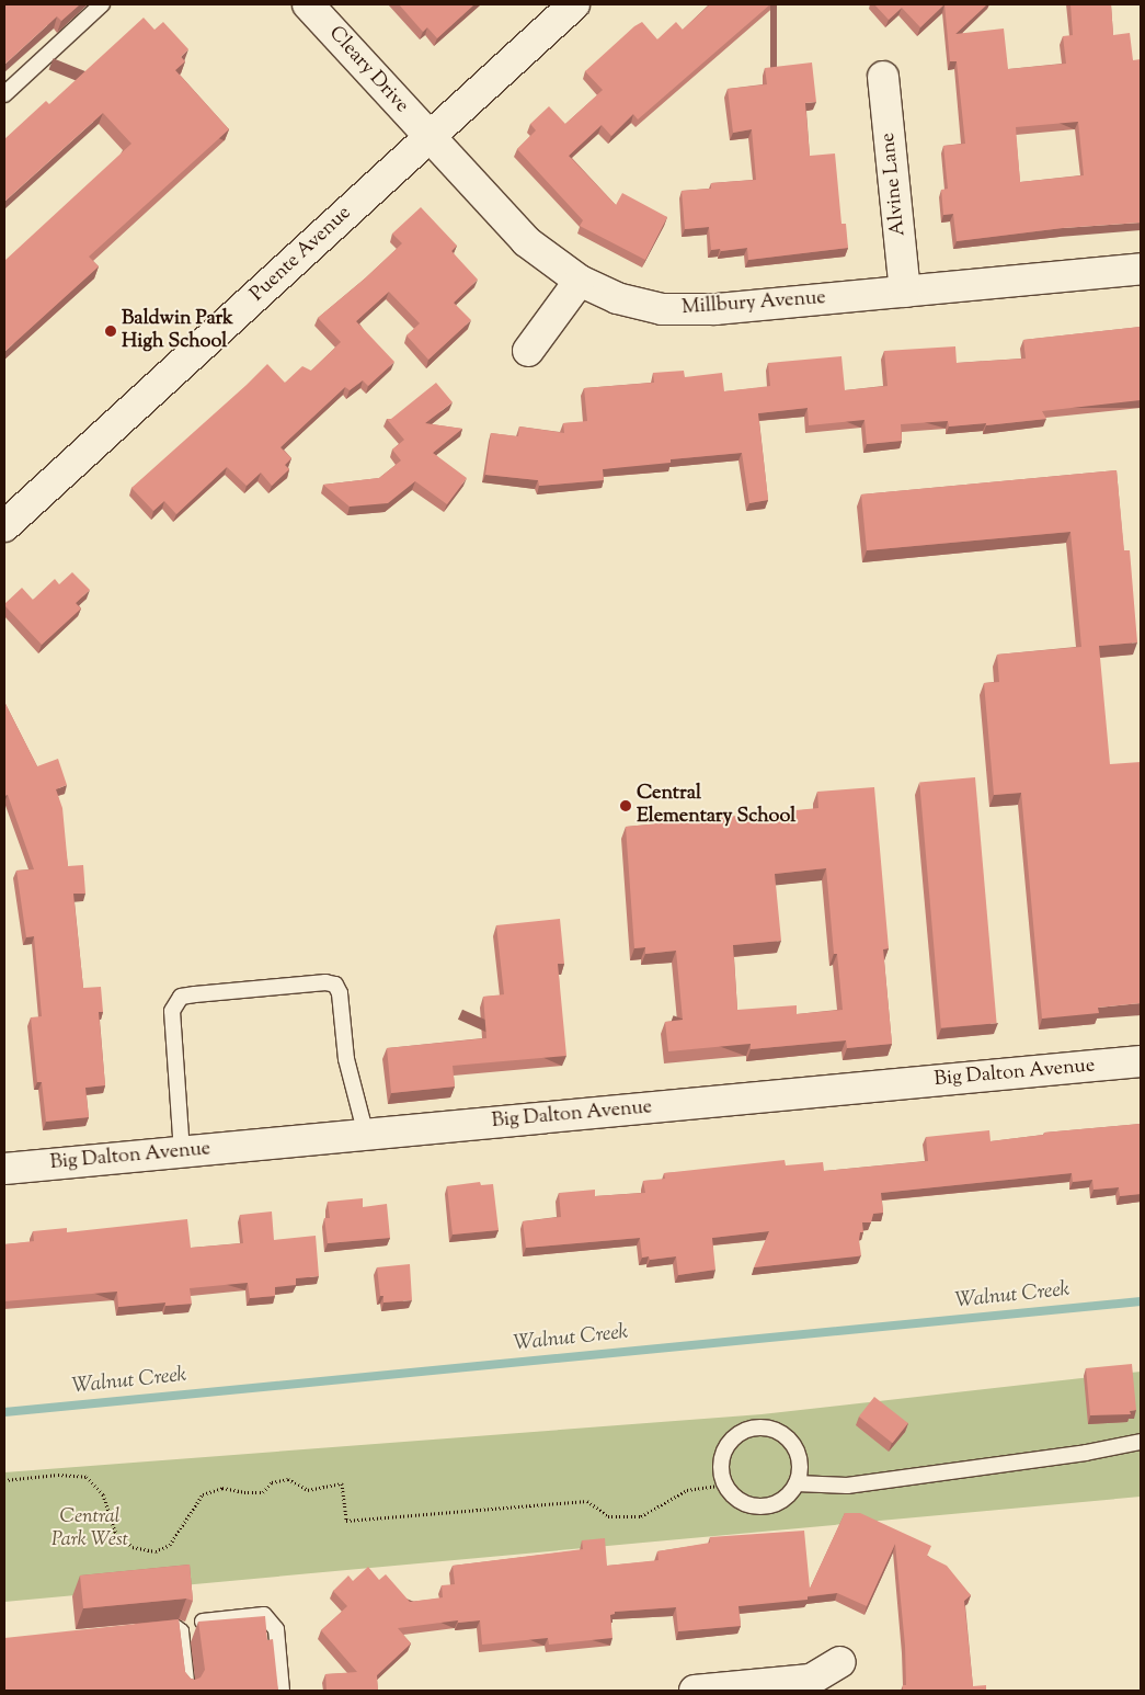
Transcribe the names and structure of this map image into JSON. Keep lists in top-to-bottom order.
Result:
{
  "streets": {
    "street": [
      "Cleary Drive",
      "Alvine Lane",
      "Puente Avenue",
      "Millbury Avenue",
      "Big Dalton Avenue"
    ]
  },
  "crossings": [
    ["Cleary Drive", "Puente Avenue"],
    ["Cleary Drive", "Millbury Avenue"],
    ["Alvine Lane", "Millbury Avenue"],
    ["Puente Avenue", "Millbury Avenue"]
  ],
  "water": ["Walnut Creek"],
  "parks": ["Central Park West"],
  "places": ["Baldwin Park High School", "Central Elementary School"]
}
